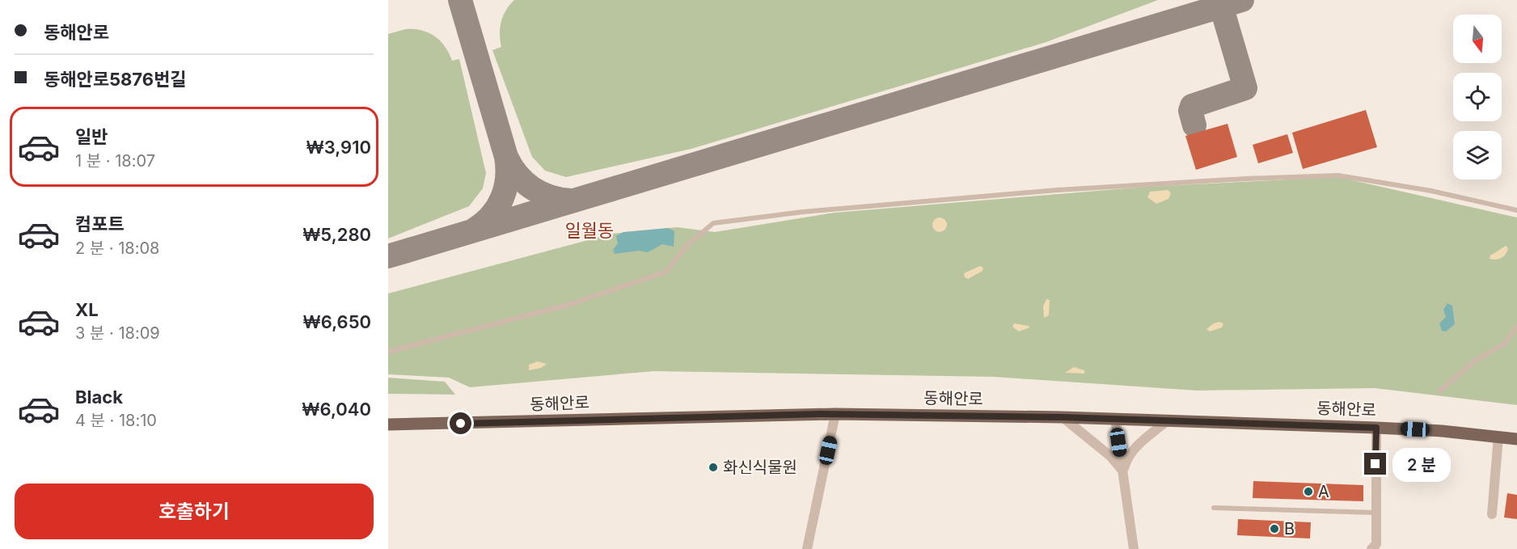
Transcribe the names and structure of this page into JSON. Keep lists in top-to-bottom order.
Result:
{
  "streets": {
    "main road": ["동해안로"]
  },
  "districts": ["일월동"],
  "places": ["화신식물원", "A", "B"],
  "north": "bottom",
  "page": {
    "banner": ["동해안로", "동해안로5876번길"],
    "list": [
      {
        "name": "일반",
        "note": "1 분 · 18:07",
        "value": "₩3,910"
      },
      {
        "name": "컴포트",
        "note": "2 분 · 18:08",
        "value": "₩5,280"
      },
      {
        "name": "XL",
        "note": "3 분 · 18:09",
        "value": "₩6,650"
      },
      {
        "name": "Black",
        "note": "4 분 · 18:10",
        "value": "₩6,040"
      }
    ],
    "bubble": "2 분",
    "buttons": "호출하기"
  }
}
